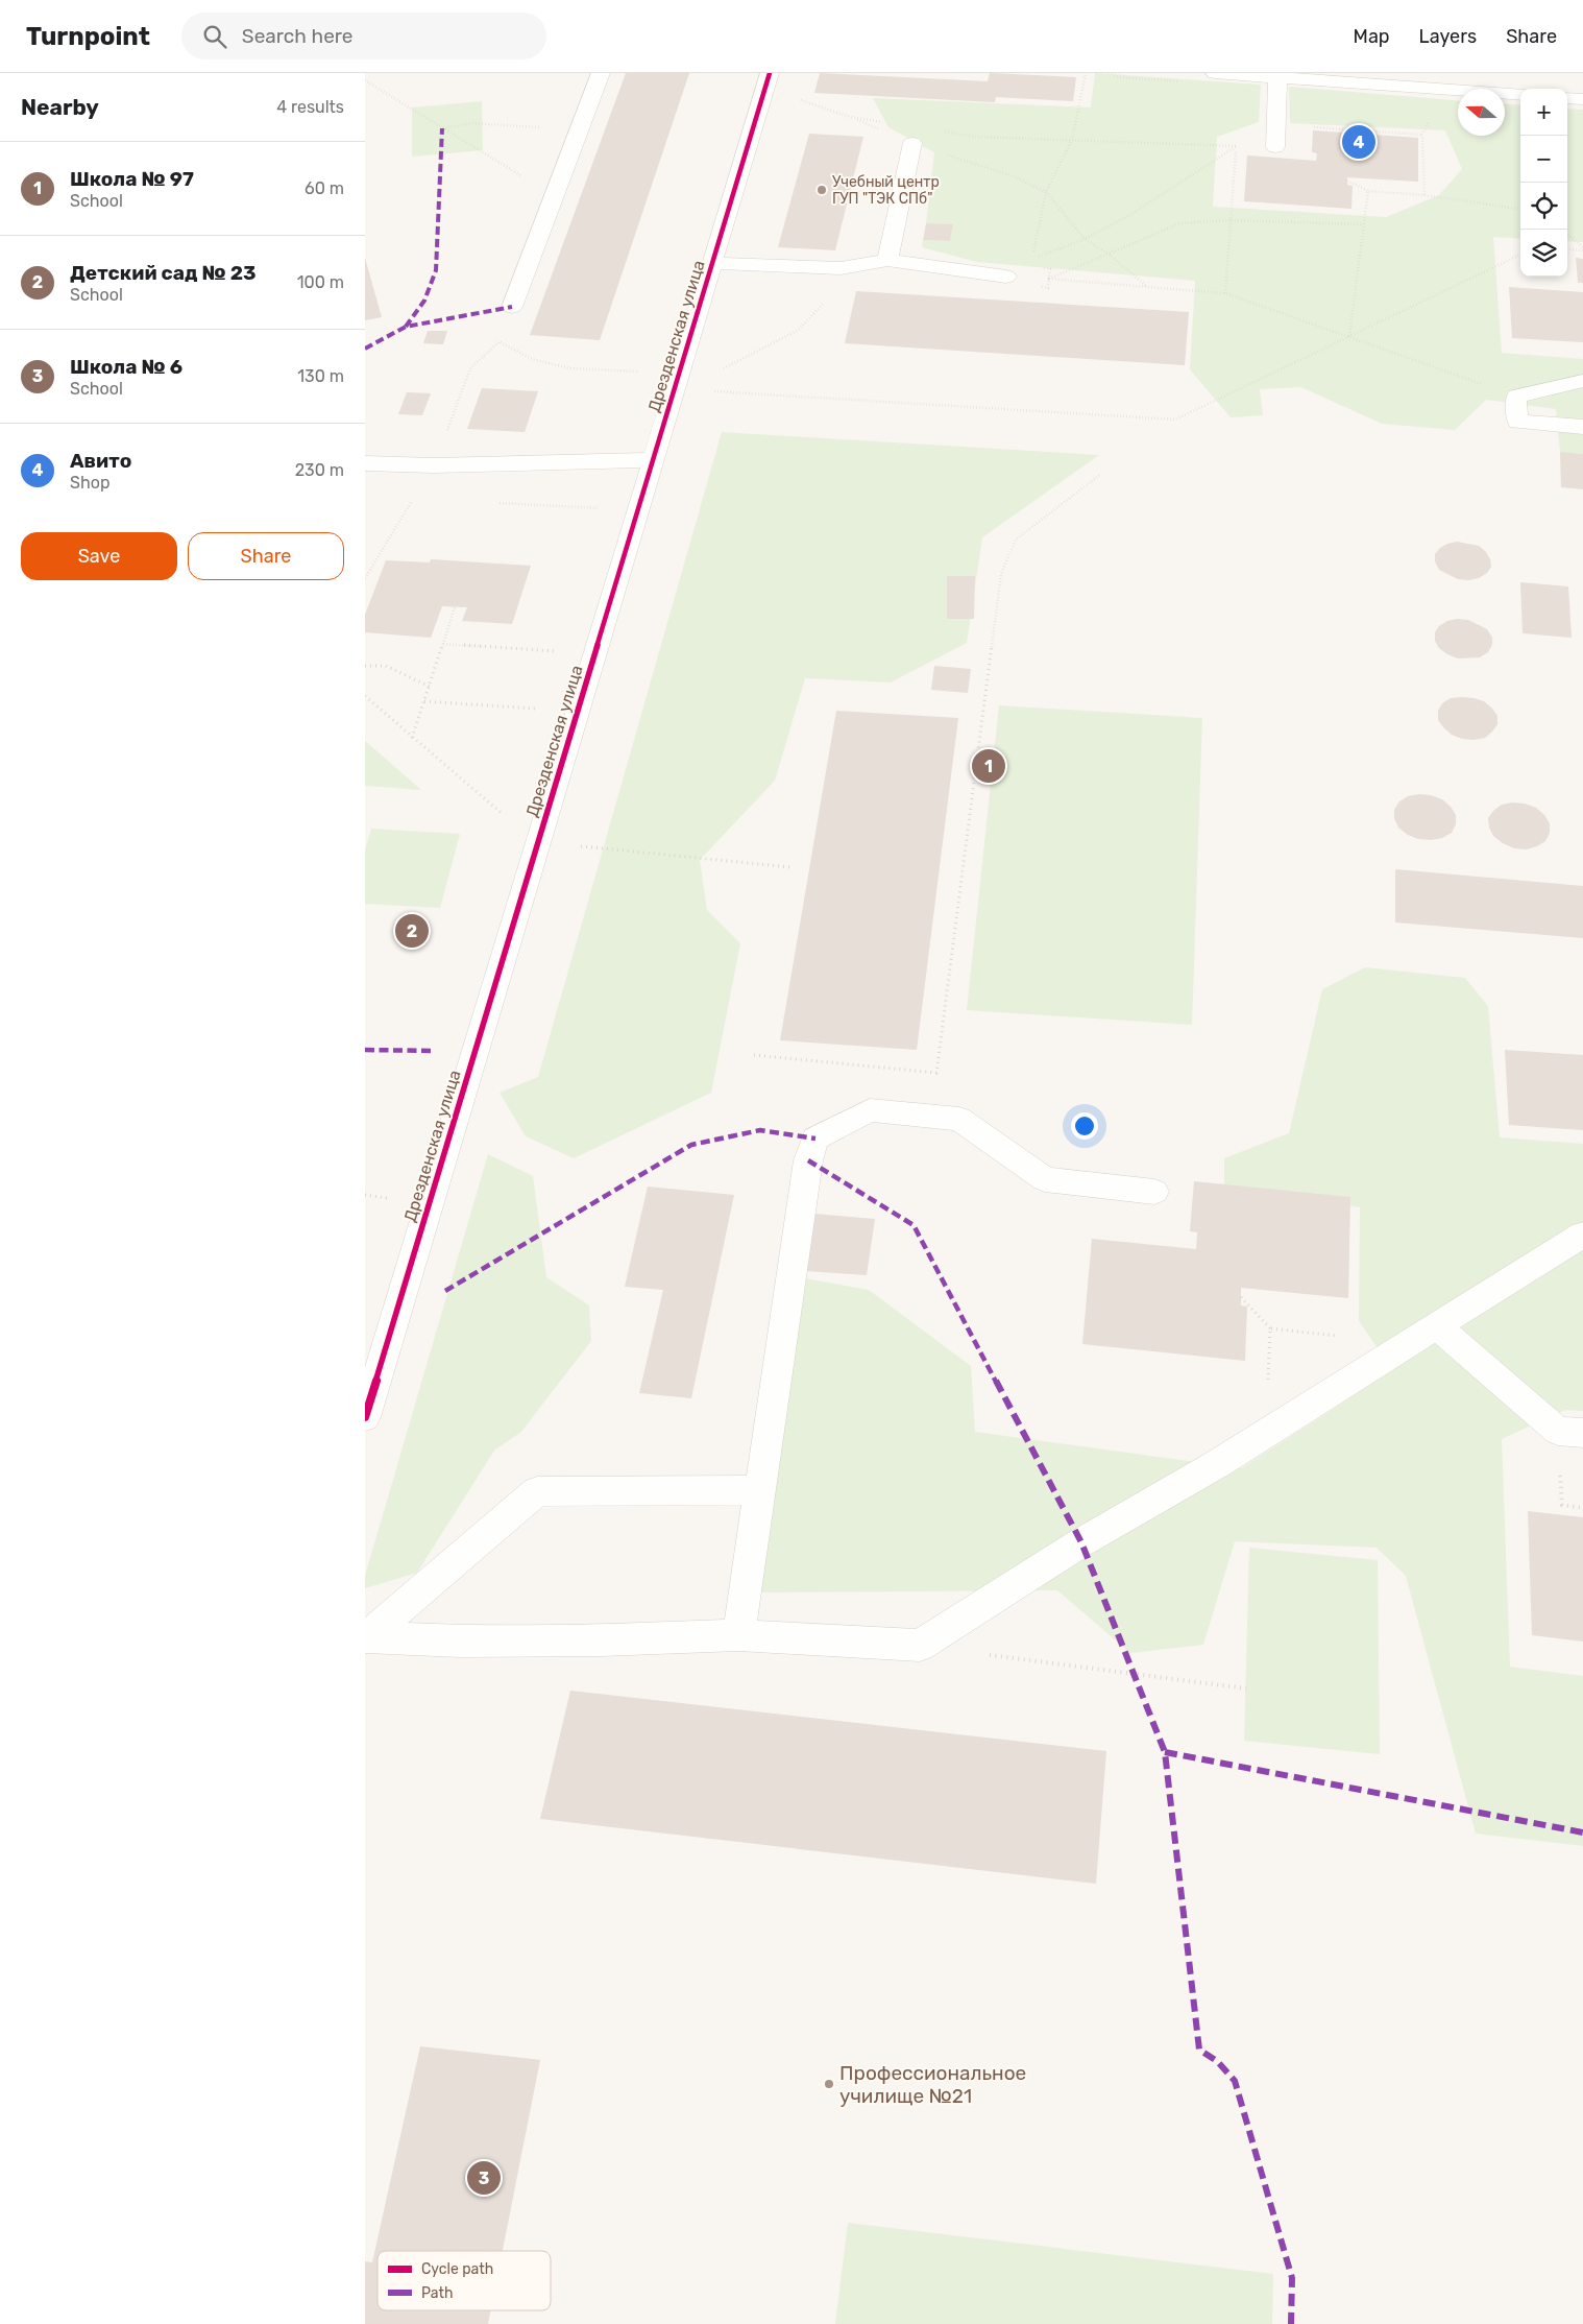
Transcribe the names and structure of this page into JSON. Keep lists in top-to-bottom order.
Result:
{
  "streets": {
    "street": ["Дрезденская улица"]
  },
  "places": ["Учебный центр ГУП \"ТЭК СПб\"", "Профессиональное училище №21"],
  "legend": ["Cycle path", "Path"],
  "north": "left",
  "page": {
    "header": "Turnpoint",
    "search": "Search here",
    "nav": ["Map", "Layers", "Share"],
    "heading": ["Nearby", "4 results"],
    "map_buttons": ["+", "−"],
    "pins": [
      "4",
      "1",
      "2",
      "3"
    ],
    "list": [
      {
        "mark": "1",
        "name": "Школа № 97",
        "note": "School",
        "value": "60 m"
      },
      {
        "mark": "2",
        "name": "Детский сад № 23",
        "note": "School",
        "value": "100 m"
      },
      {
        "mark": "3",
        "name": "Школа № 6",
        "note": "School",
        "value": "130 m"
      },
      {
        "mark": "4",
        "name": "Авито",
        "note": "Shop",
        "value": "230 m"
      }
    ],
    "buttons": ["Save", "Share"]
  }
}
